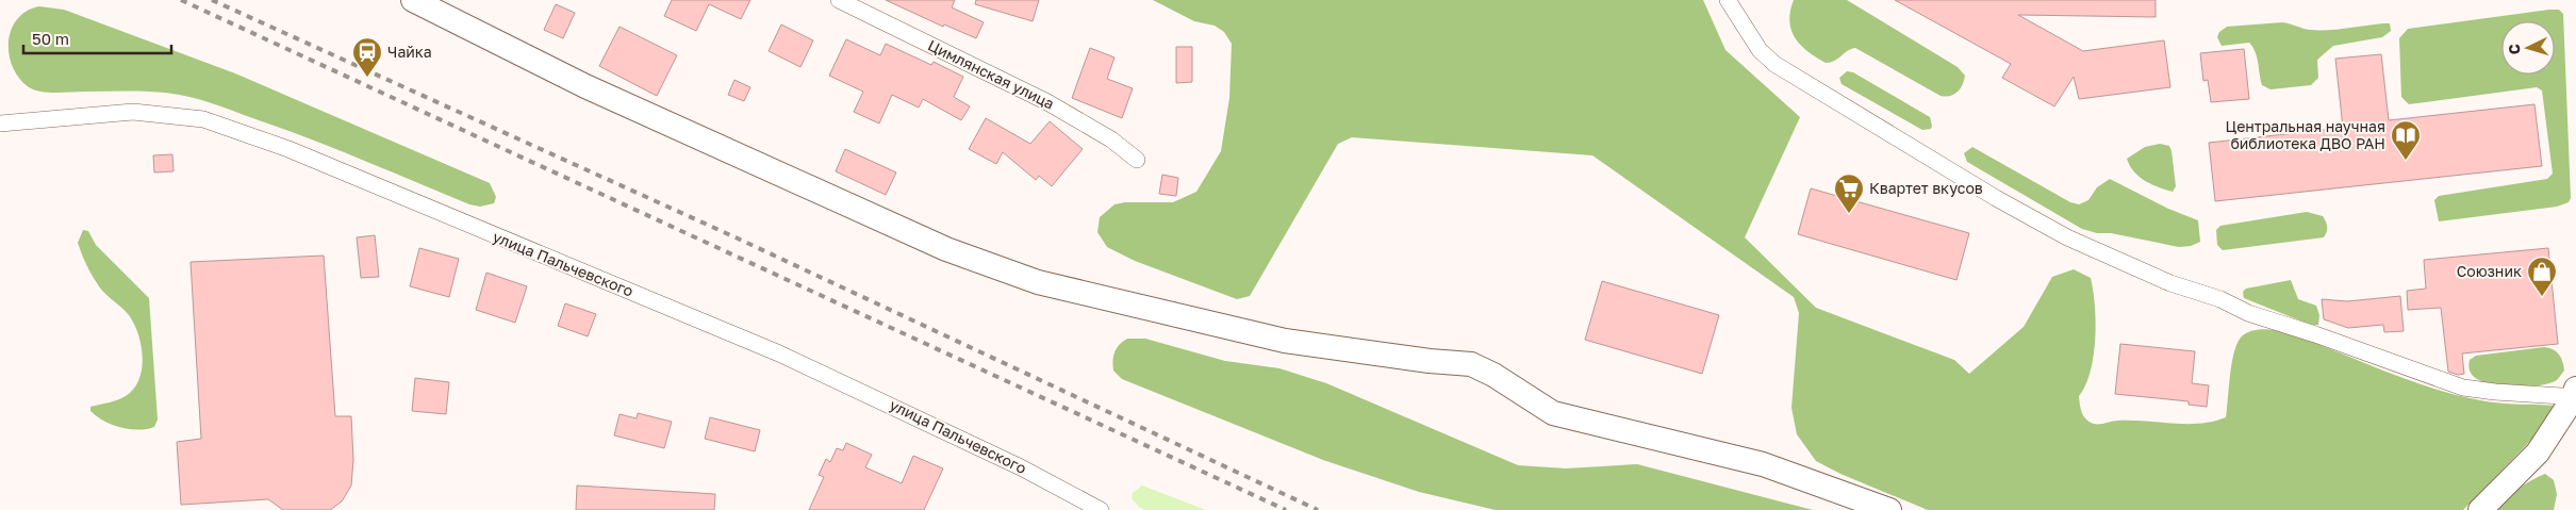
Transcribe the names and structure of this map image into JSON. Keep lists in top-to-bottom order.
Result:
{
  "streets": {
    "street": ["Цимлянская улица", "улица Пальчевского"]
  },
  "places": {
    "station": ["Чайка"],
    "library": ["Центральная научная библиотека ДВО РАН"],
    "supermarket": ["Квартет вкусов"],
    "shop": ["Союзник"]
  },
  "scale_bar": "50 m",
  "north": "left"
}
